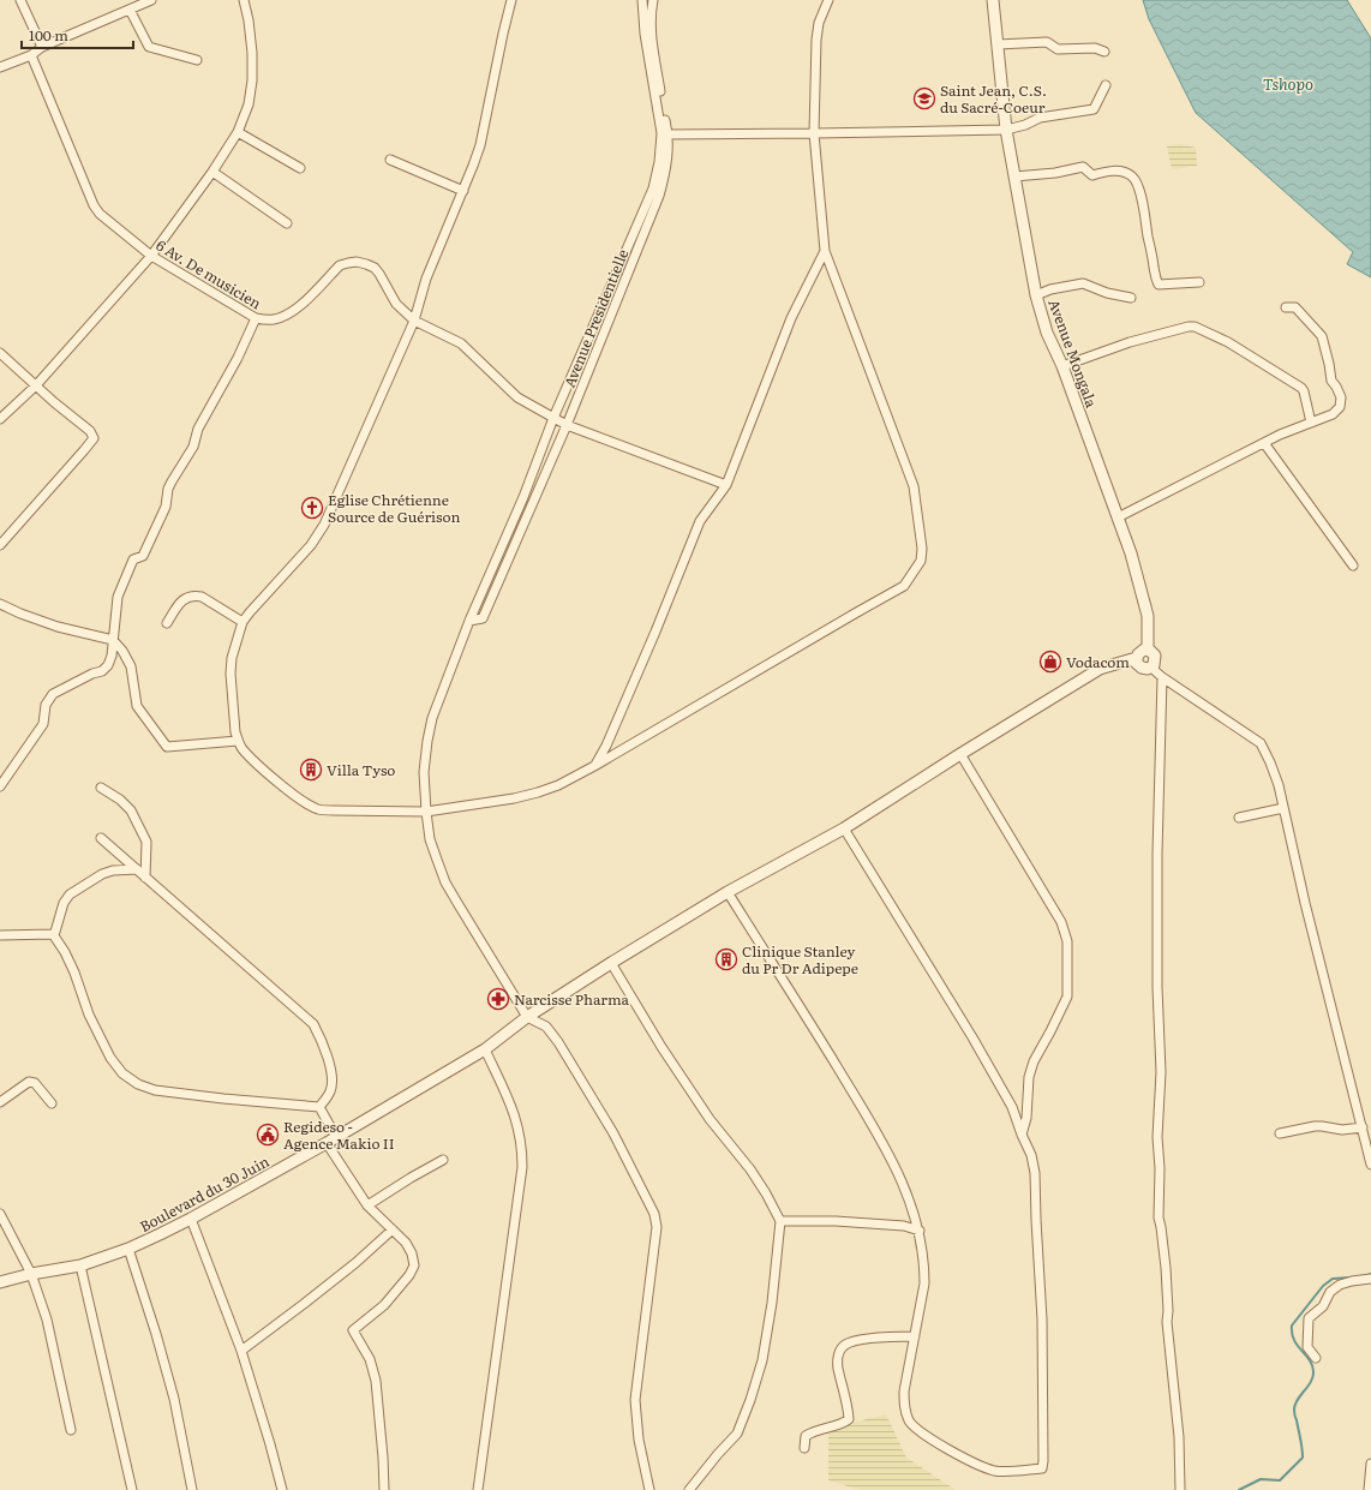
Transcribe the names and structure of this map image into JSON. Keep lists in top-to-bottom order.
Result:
{
  "streets": {
    "street": [
      "6 Av. De musicien",
      "Avenue Presidentielle",
      "Avenue Mongala",
      "Boulevard du 30 Juin"
    ]
  },
  "crossings": [
    ["6 Av. De musicien", "Avenue Presidentielle"],
    ["Avenue Presidentielle", "Boulevard du 30 Juin"],
    ["Avenue Mongala", "Boulevard du 30 Juin"]
  ],
  "water": ["Tshopo"],
  "places": {
    "school or university": ["Saint Jean, C.S. du Sacré-Coeur"],
    "church": ["Eglise Chrétienne Source de Guérison"],
    "shop": ["Vodacom"],
    "building": ["Villa Tyso", "Clinique Stanley du Pr Dr Adipepe"],
    "pharmacy": ["Narcisse Pharma"],
    "public building": ["Regideso - Agence Makio II"]
  },
  "scale_bar": "100 m"
}
